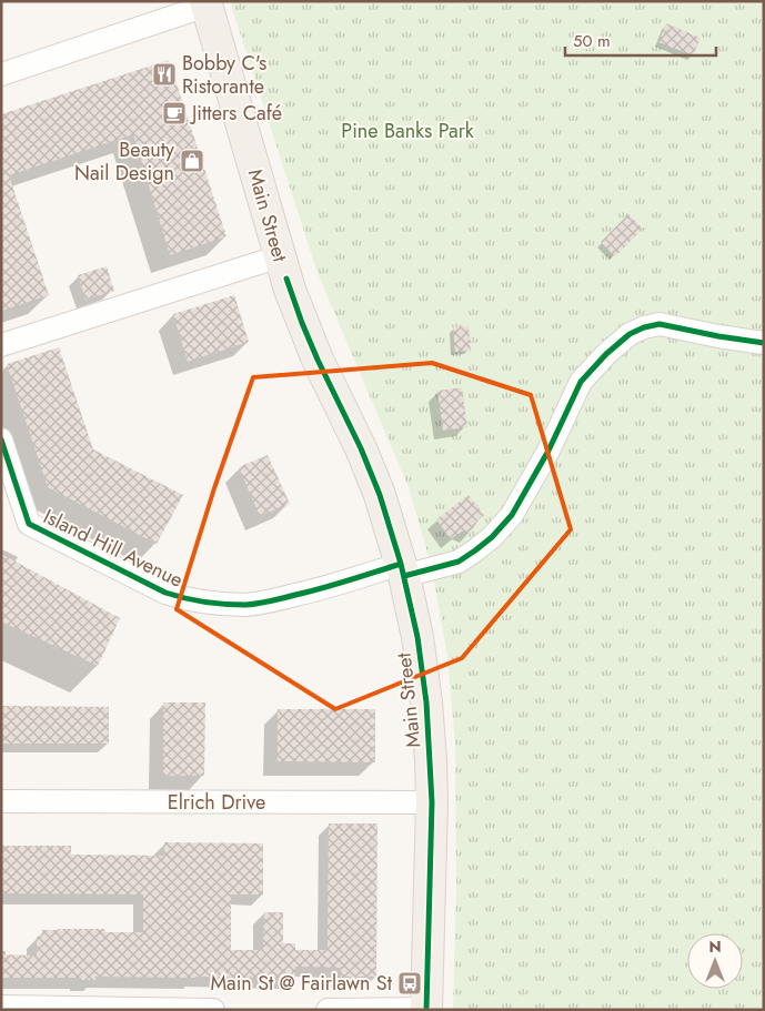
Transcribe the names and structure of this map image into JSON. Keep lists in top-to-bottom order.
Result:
{
  "streets": {
    "main road": ["Main Street"],
    "street": ["Island Hill Avenue", "Elrich Drive"]
  },
  "crossings": [
    ["Main Street", "Island Hill Avenue"],
    ["Main Street", "Elrich Drive"]
  ],
  "parks": ["Pine Banks Park"],
  "places": {
    "restaurant": ["Bobby C's Ristorante"],
    "cafe": ["Jitters Café"],
    "shop": ["Beauty Nail Design"],
    "bus stop": ["Main St @ Fairlawn St"]
  },
  "scale_bar": "50 m",
  "north": "top"
}
